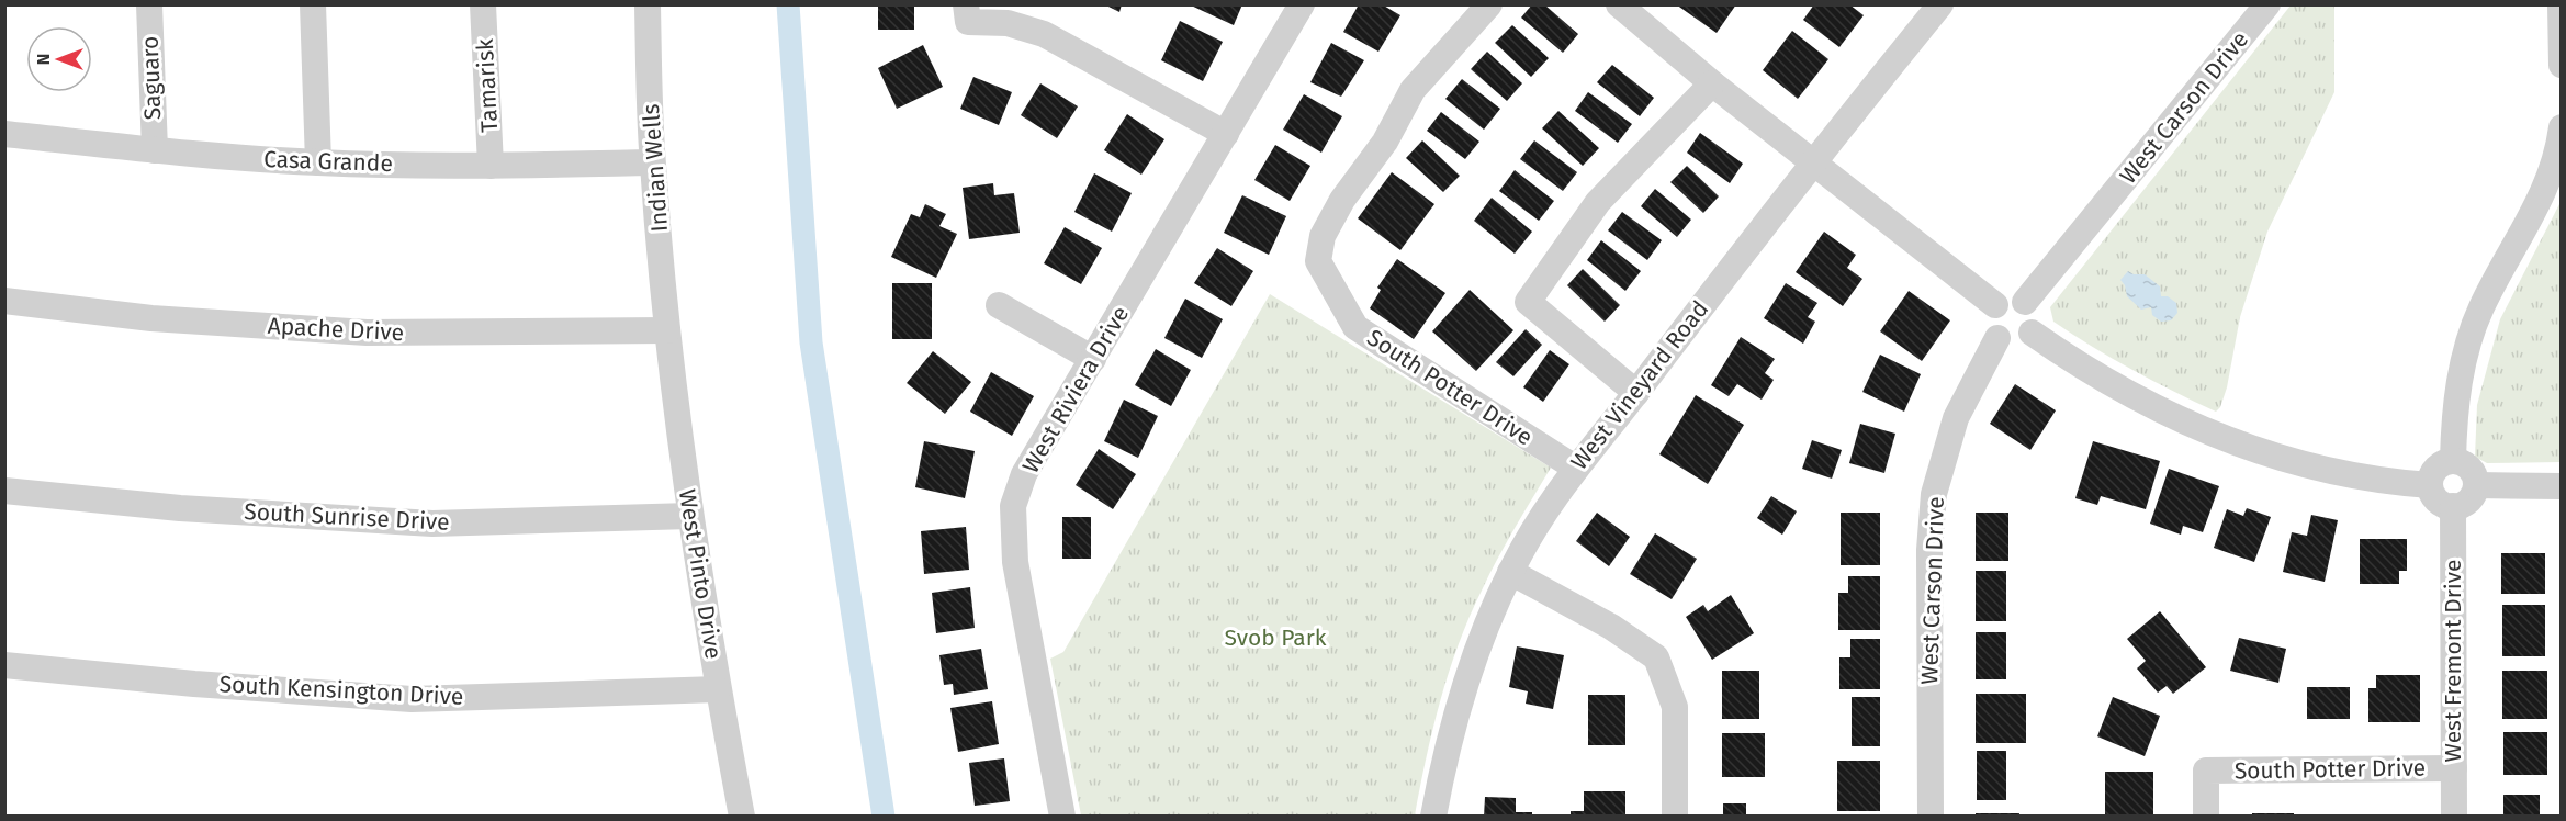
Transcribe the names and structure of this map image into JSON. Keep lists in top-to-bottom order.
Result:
{
  "streets": {
    "street": [
      "Saguaro",
      "Tamarisk",
      "West Carson Drive",
      "Casa Grande",
      "Indian Wells",
      "Apache Drive",
      "West Vineyard Road",
      "South Potter Drive",
      "West Riviera Drive",
      "South Sunrise Drive",
      "West Pinto Drive",
      "West Fremont Drive",
      "South Kensington Drive"
    ]
  },
  "crossings": [
    ["Saguaro", "Casa Grande"],
    ["Tamarisk", "Casa Grande"],
    ["Casa Grande", "Indian Wells"],
    ["Indian Wells", "Apache Drive"],
    ["Indian Wells", "West Pinto Drive"],
    ["Apache Drive", "West Pinto Drive"],
    ["West Vineyard Road", "South Potter Drive"],
    ["South Potter Drive", "West Fremont Drive"],
    ["South Sunrise Drive", "West Pinto Drive"],
    ["West Pinto Drive", "South Kensington Drive"]
  ],
  "parks": ["Svob Park"],
  "north": "left"
}
